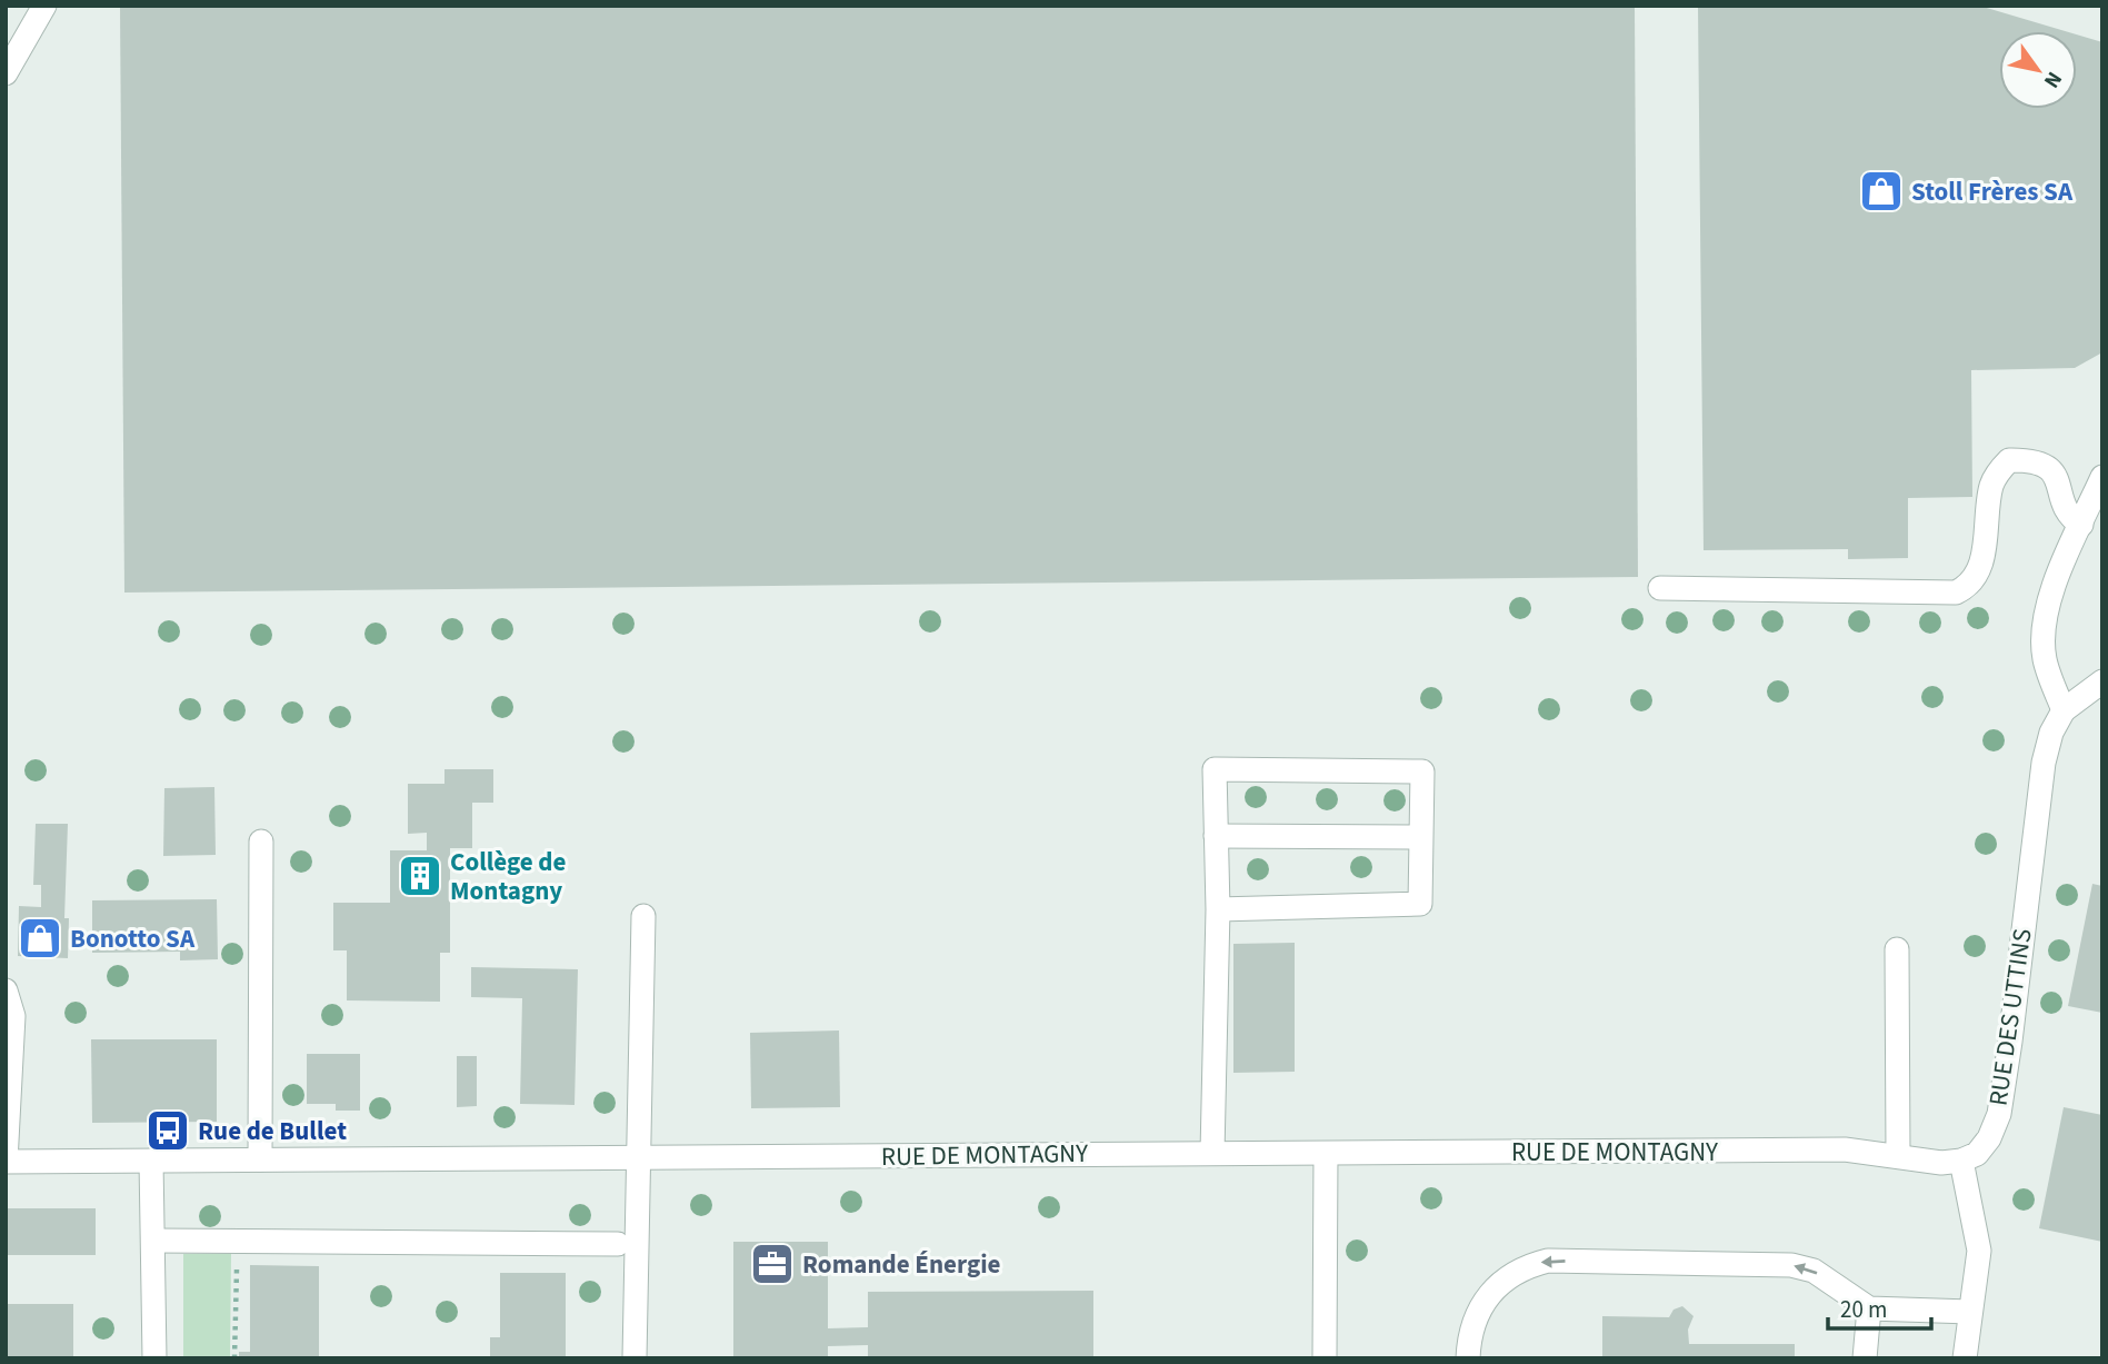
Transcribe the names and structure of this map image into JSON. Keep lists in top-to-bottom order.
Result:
{
  "streets": {
    "street": ["RUE DES UTTINS", "RUE DE MONTAGNY"]
  },
  "crossings": [
    ["RUE DES UTTINS", "RUE DE MONTAGNY"]
  ],
  "places": {
    "shop": ["Stoll Frères SA", "Bonotto SA"],
    "building": ["Collège de Montagny"],
    "bus stop": ["Rue de Bullet"],
    "office": ["Romande Énergie"]
  },
  "scale_bar": "20 m",
  "north": "bottom right"
}
